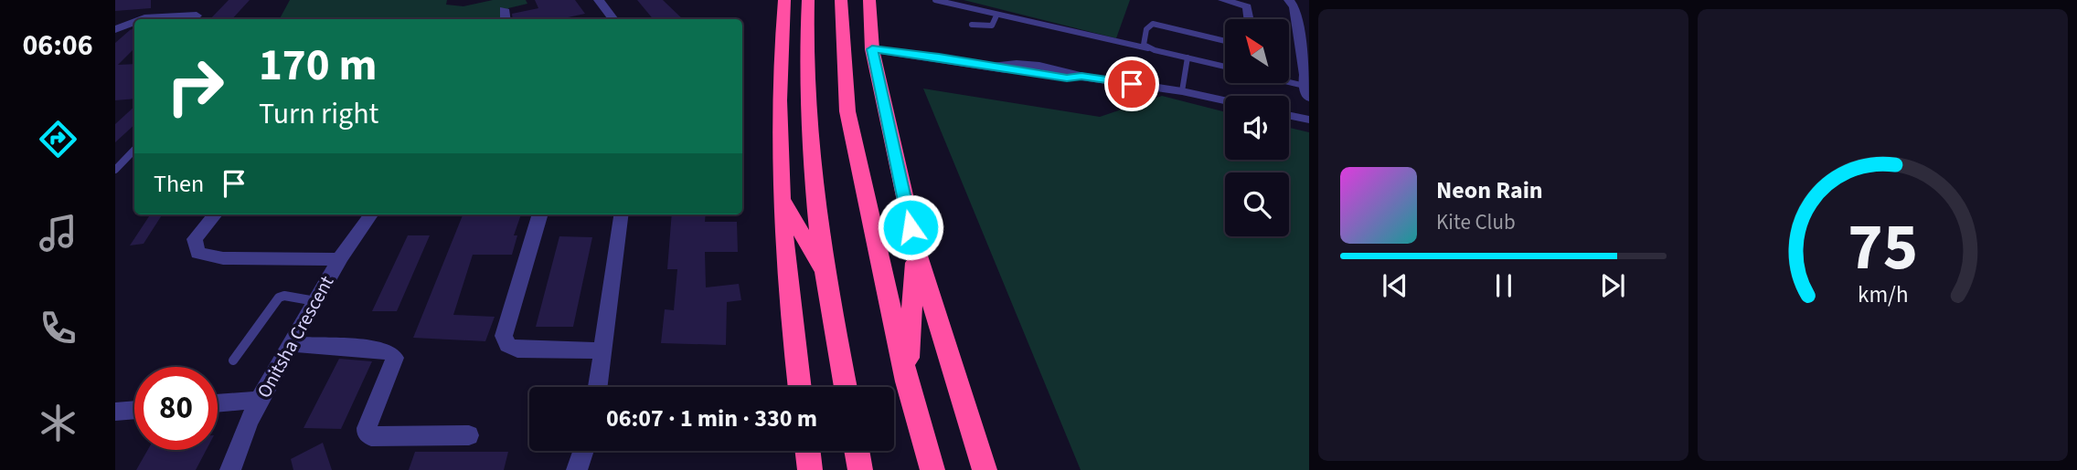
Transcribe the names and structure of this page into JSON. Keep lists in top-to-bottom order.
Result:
{
  "streets": {
    "street": ["Onitsha Crescent"]
  },
  "north": "top left",
  "page": {
    "tabs": "06:06",
    "turn": ["170 m", "Turn right"],
    "then": "Then",
    "song": ["Neon Rain", "Kite Club"],
    "limit": "80",
    "trip": "06:07 · 1 min · 330 m",
    "gauge": ["75", "km/h"]
  }
}
